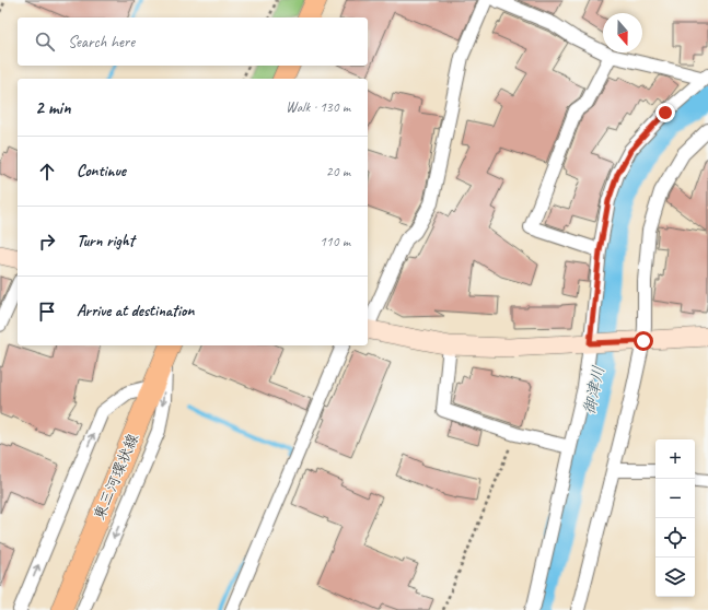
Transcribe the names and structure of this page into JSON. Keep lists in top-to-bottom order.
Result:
{
  "streets": {
    "main road": ["東三河環状線"]
  },
  "water": ["御津川"],
  "north": "bottom",
  "page": {
    "search": "Search here",
    "heading": ["2 min", "Walk · 130 m"],
    "list": [
      ["Continue", "20 m"],
      ["Turn right", "110 m"],
      "Arrive at destination"
    ],
    "map_buttons": ["+", "−"]
  }
}
